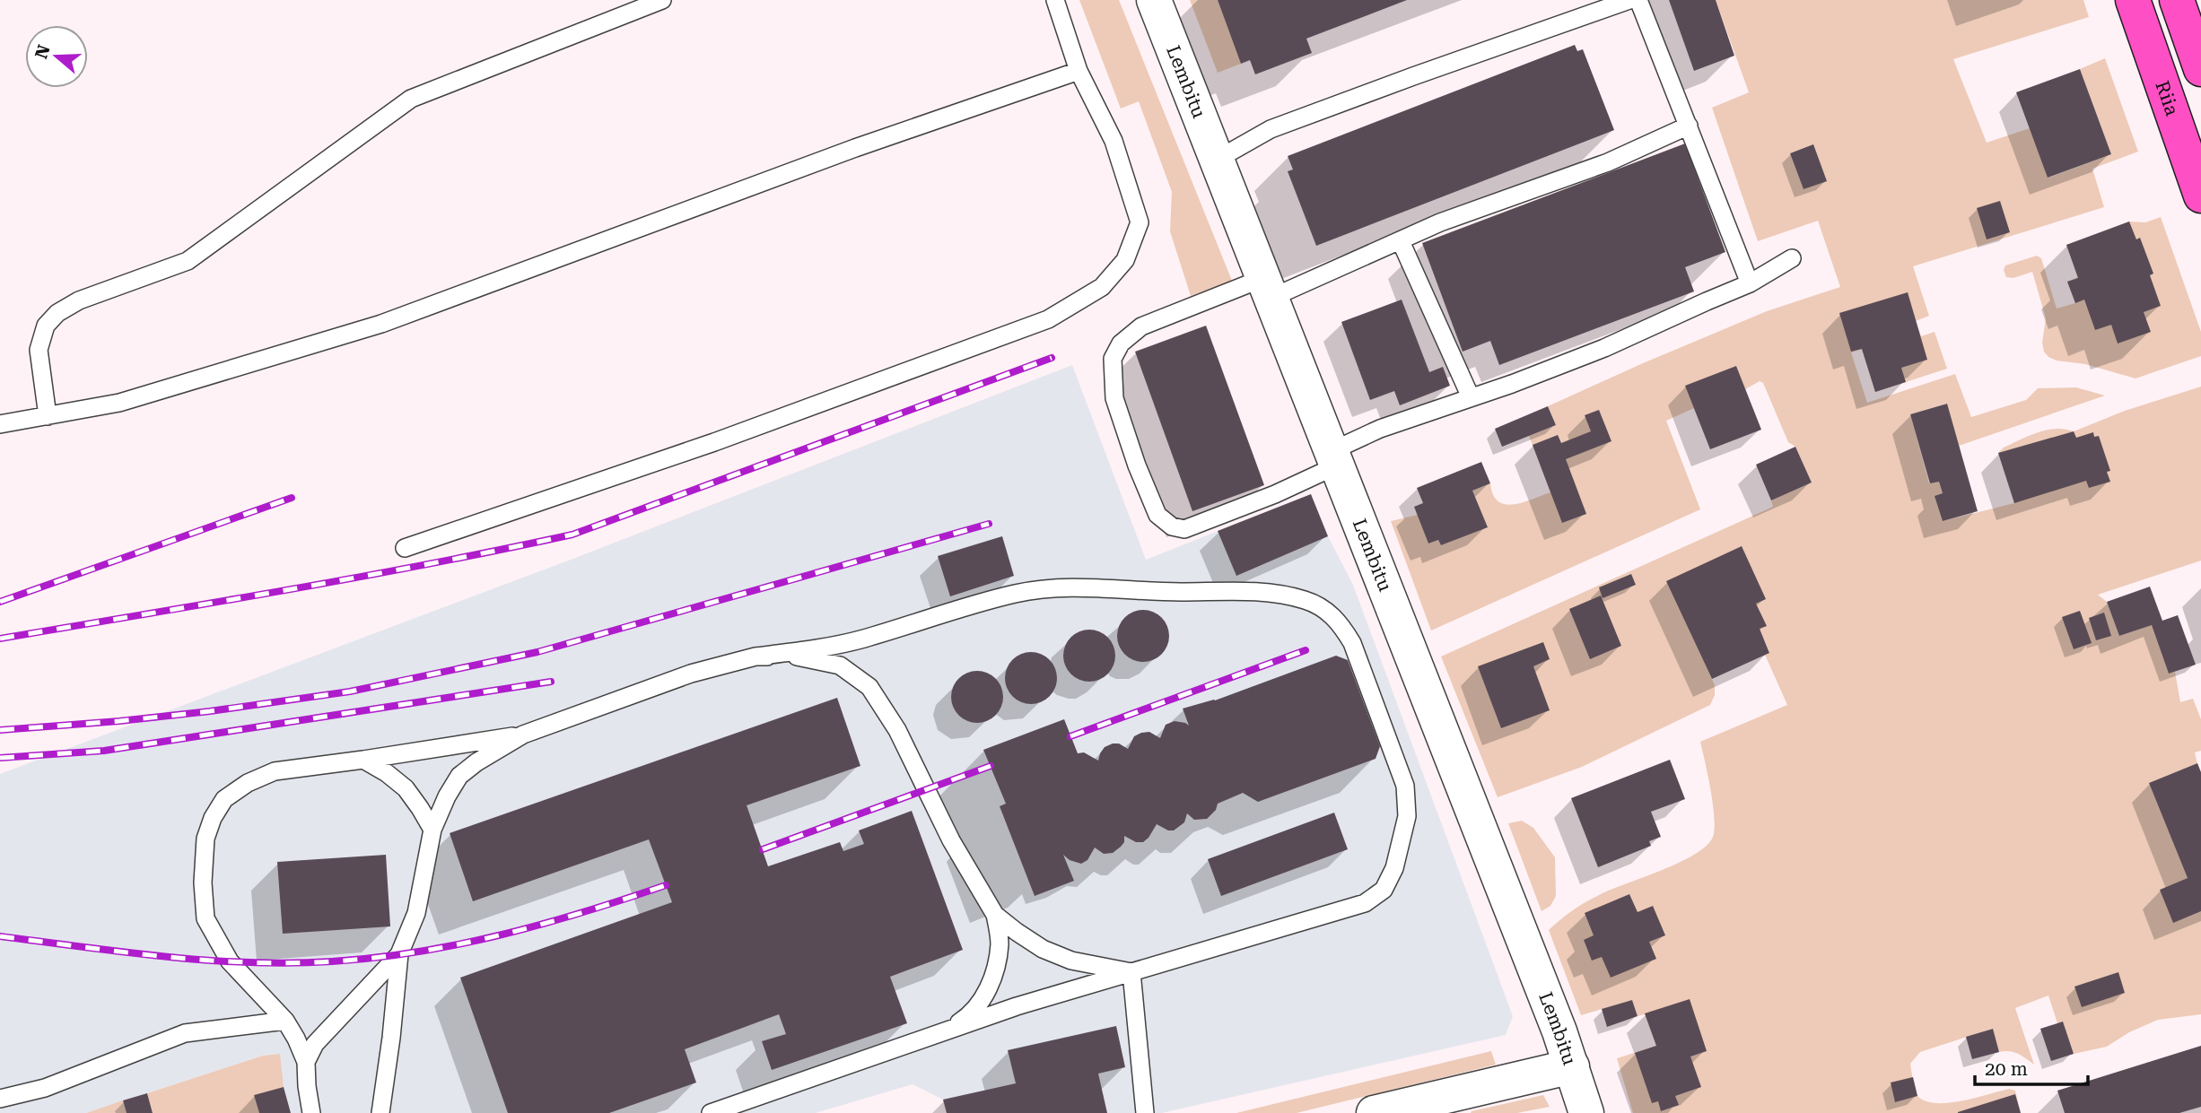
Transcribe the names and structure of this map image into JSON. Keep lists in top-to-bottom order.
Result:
{
  "streets": {
    "highway": ["Riia"],
    "street": ["Lembitu"]
  },
  "scale_bar": "20 m",
  "north": "left"
}
